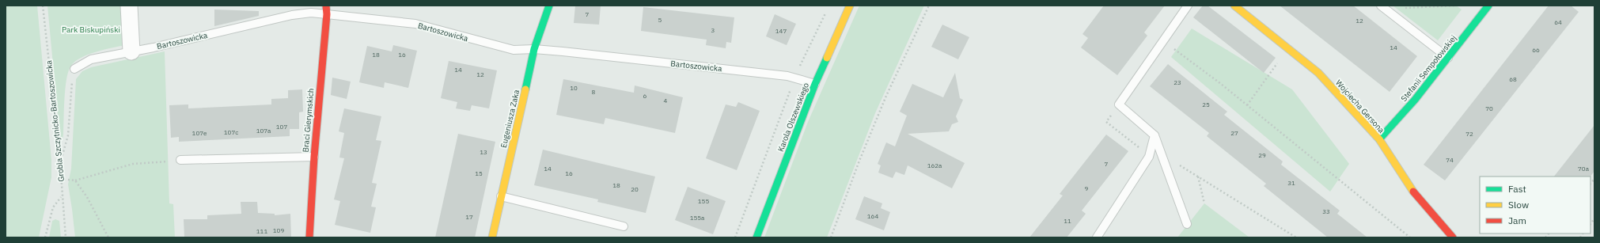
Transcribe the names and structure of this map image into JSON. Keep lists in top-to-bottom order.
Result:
{
  "streets": {
    "street": [
      "Stefanii Sempołowskiej",
      "Wojciecha Gersona",
      "Karola Olszewskiego",
      "Eugeniusza Zaka",
      "Braci Gierymskich"
    ],
    "lane": ["Bartoszowicka"],
    "path": ["Grobla Szczytnicko-Bartoszowicka"]
  },
  "crossings": [
    ["Bartoszowicka", "Karola Olszewskiego"],
    ["Bartoszowicka", "Eugeniusza Zaka"],
    ["Bartoszowicka", "Braci Gierymskich"],
    ["Stefanii Sempołowskiej", "Wojciecha Gersona"]
  ],
  "parks": ["Park Biskupiński"],
  "house_numbers": [
    "7",
    "5",
    "12",
    "64",
    "3",
    "147",
    "14",
    "66",
    "18",
    "16",
    "14",
    "12",
    "68",
    "23",
    "10",
    "8",
    "6",
    "4",
    "25",
    "70",
    "107",
    "107a",
    "107c",
    "107e",
    "27",
    "72",
    "13",
    "29",
    "74",
    "7",
    "162a",
    "14",
    "70a",
    "15",
    "16",
    "31",
    "18",
    "9",
    "20",
    "155",
    "33",
    "164",
    "17",
    "155a",
    "11",
    "109",
    "111"
  ],
  "legend": ["Fast", "Slow", "Jam"]
}
